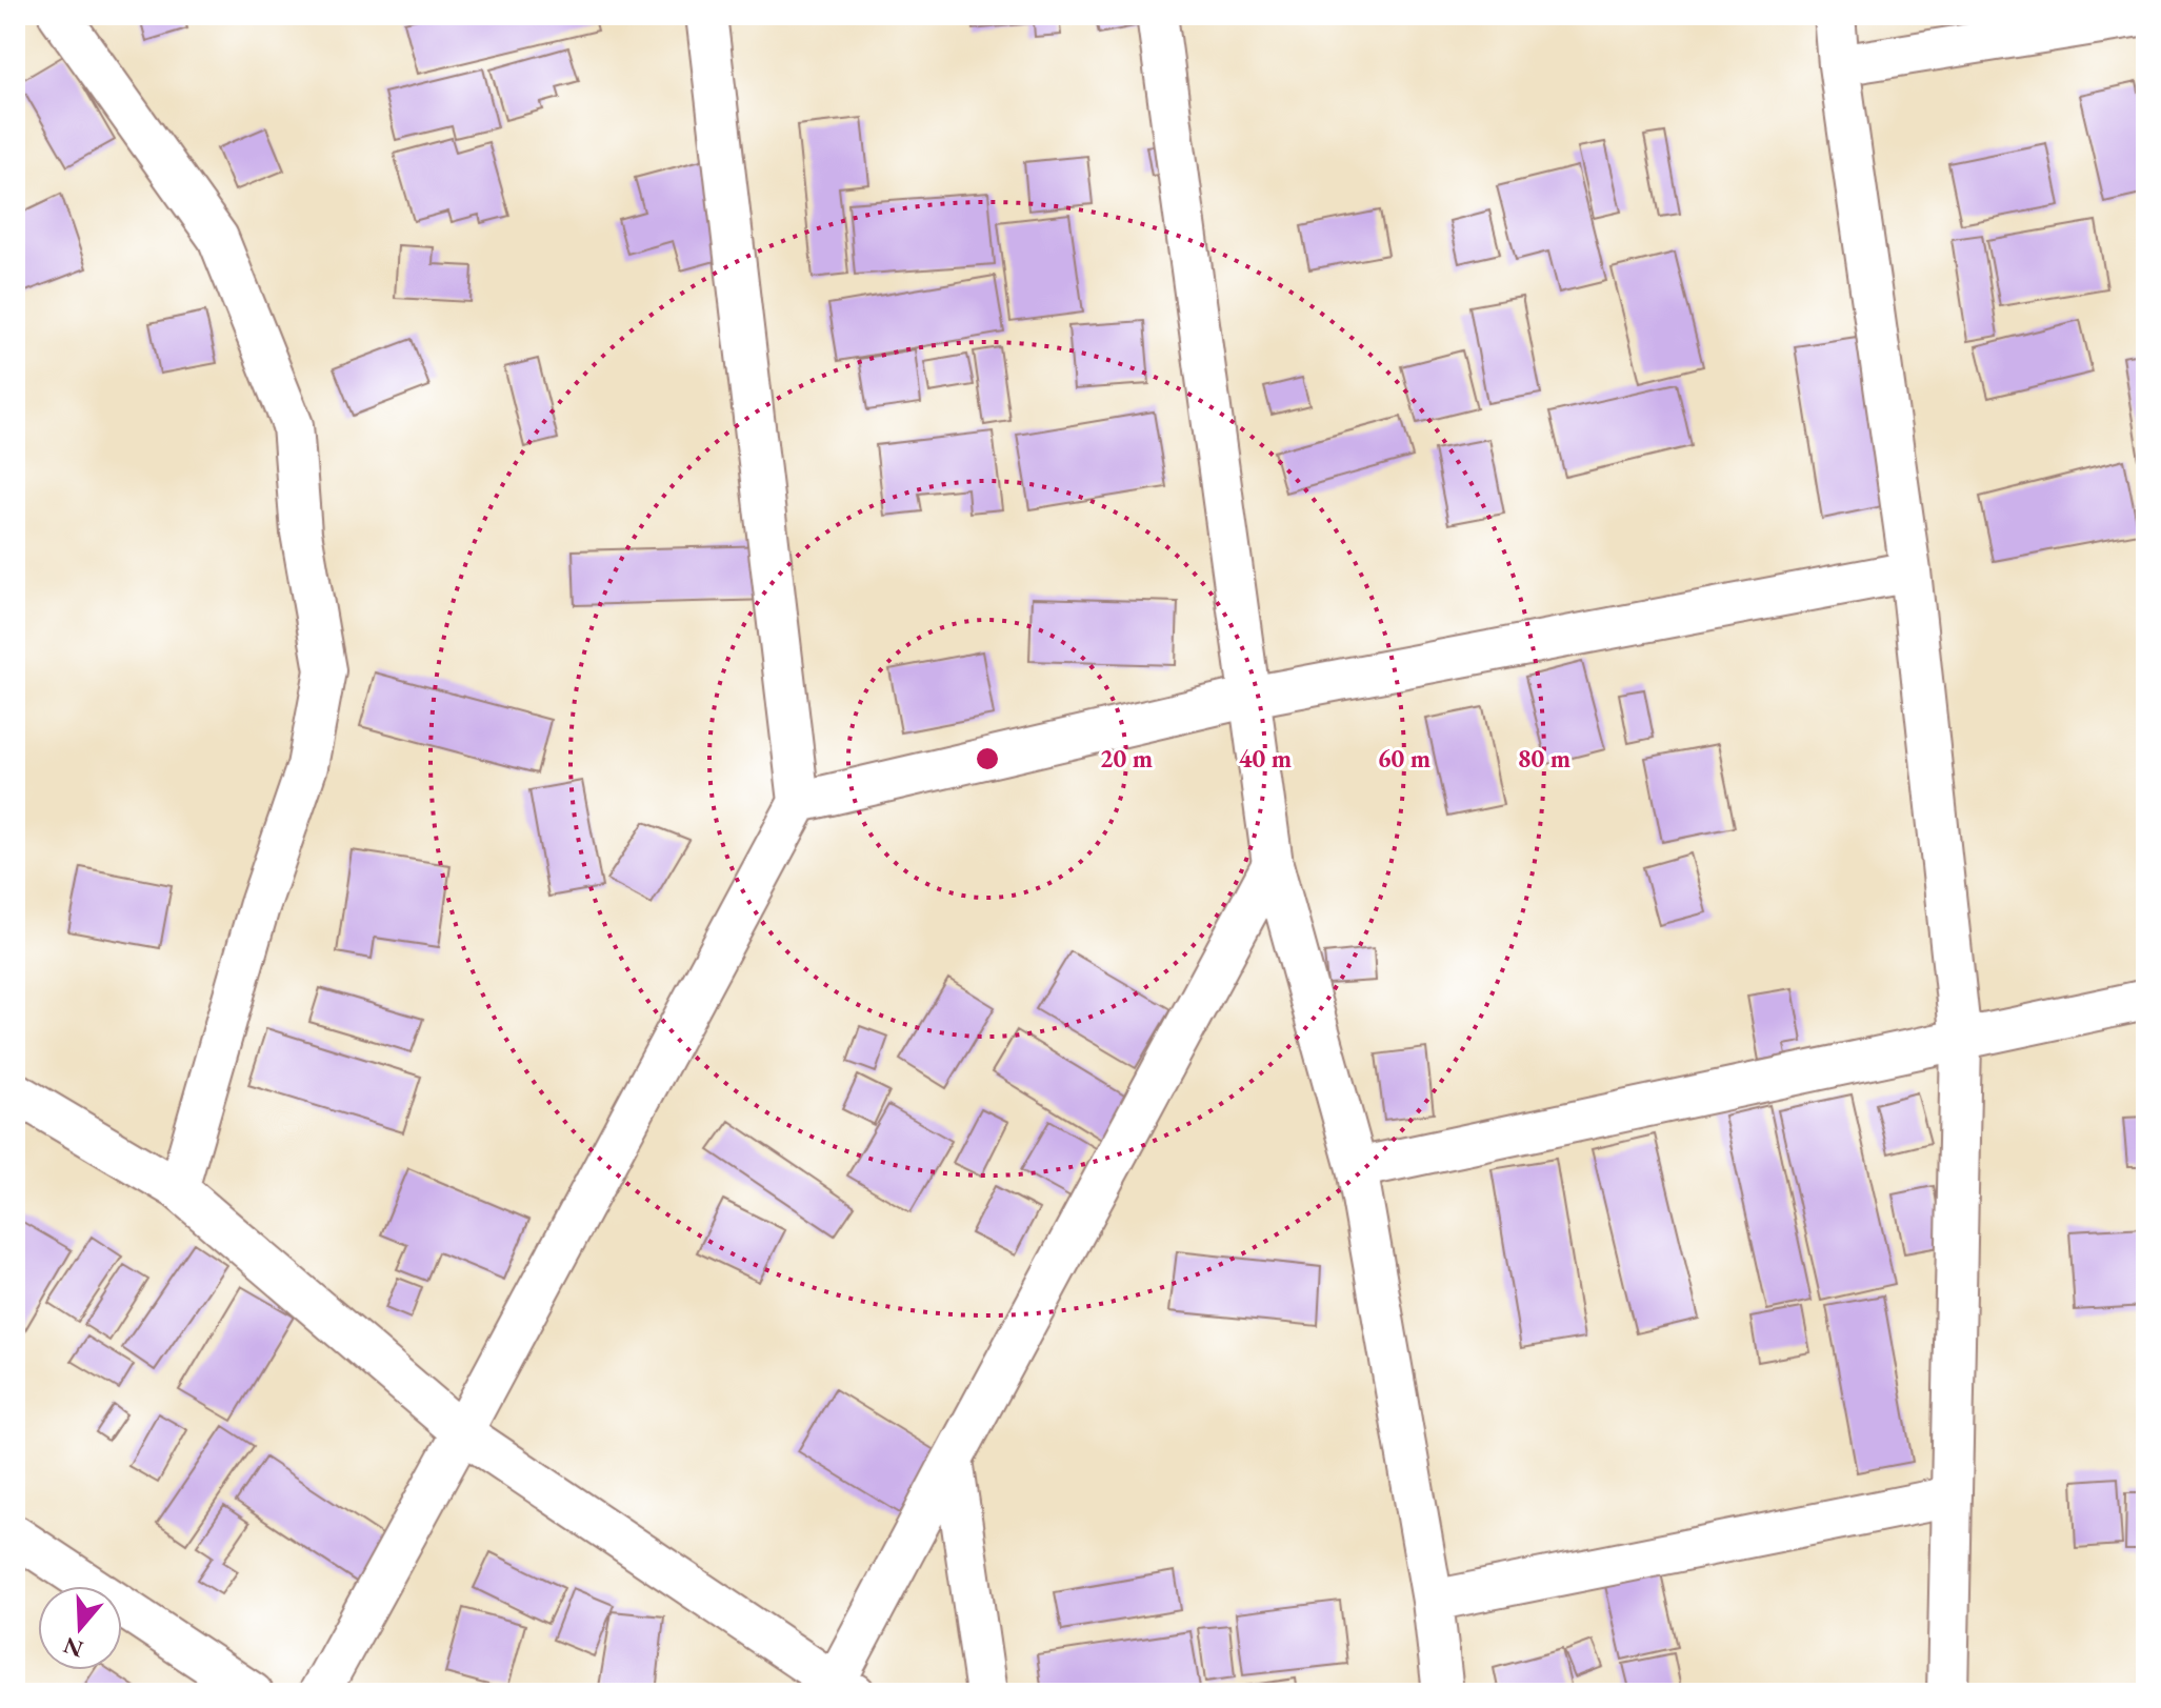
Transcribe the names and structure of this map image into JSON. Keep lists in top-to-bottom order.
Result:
{
  "north": "bottom",
  "rings": [
    "20 m",
    "40 m",
    "60 m",
    "80 m"
  ]
}
